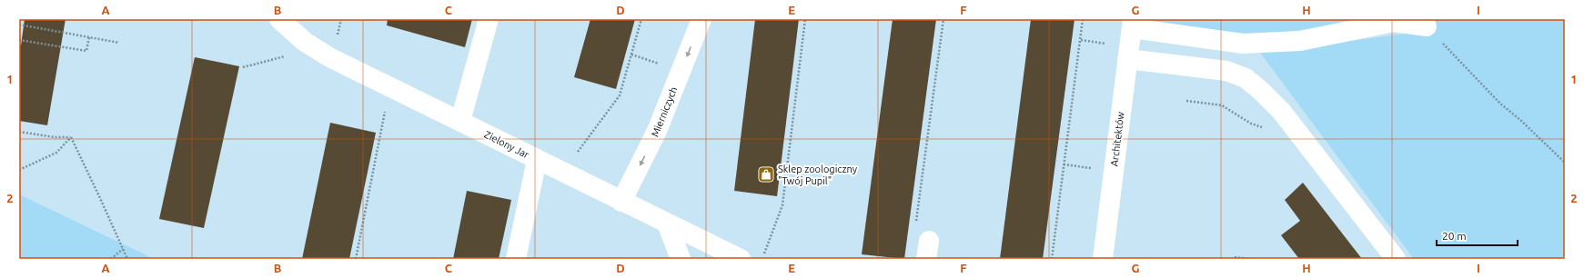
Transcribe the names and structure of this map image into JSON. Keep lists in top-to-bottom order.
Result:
{
  "streets": {
    "street": ["Mierniczych", "Architektów", "Zielony Jar"]
  },
  "crossings": [
    ["Mierniczych", "Zielony Jar"]
  ],
  "one_way": ["Mierniczych"],
  "places": {
    "shop": ["Sklep zoologiczny \"Twój Pupil\""]
  },
  "scale_bar": "20 m",
  "grid": {
    "columns": [
      "A",
      "B",
      "C",
      "D",
      "E",
      "F",
      "G",
      "H",
      "I"
    ],
    "rows": ["1", "2"]
  }
}
